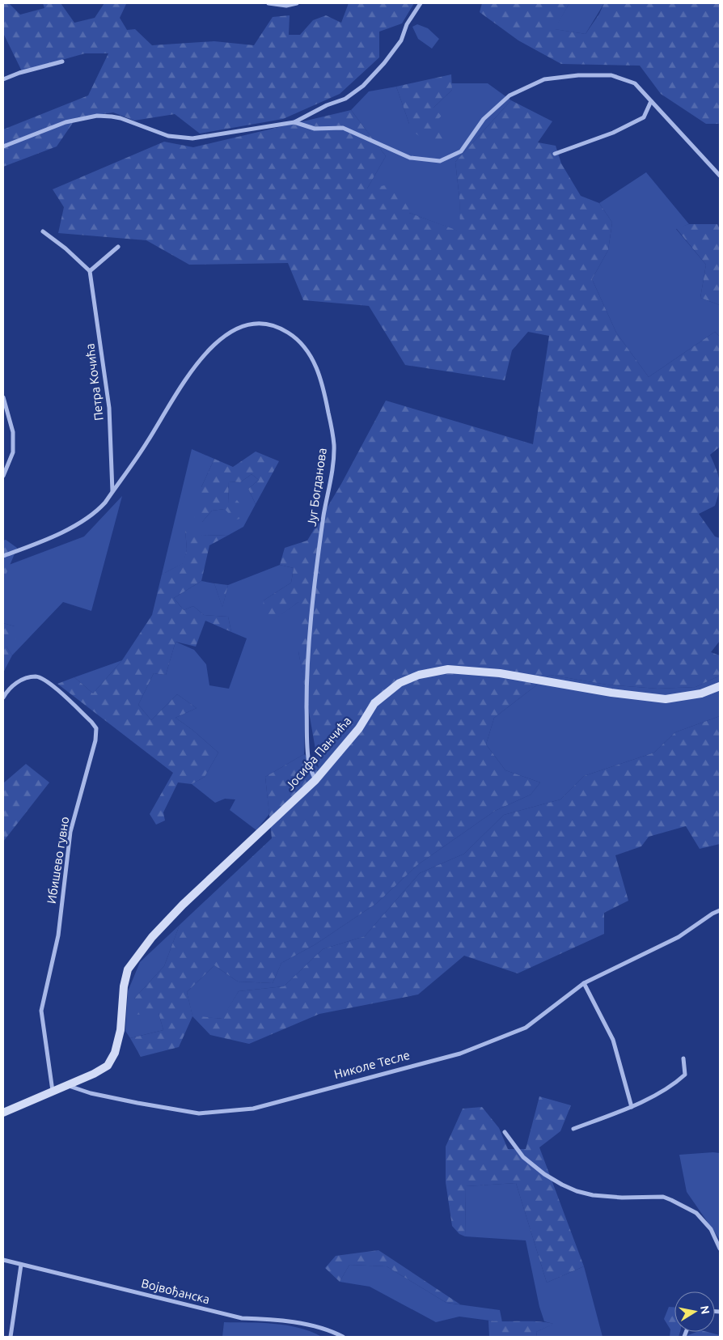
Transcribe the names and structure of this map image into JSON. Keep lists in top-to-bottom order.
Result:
{
  "streets": {
    "street": [
      "Петра Кочића",
      "Југ Богданова",
      "Јосифа Панчића",
      "Ибишево гувно",
      "Николе Тесле",
      "Војвођанска"
    ]
  },
  "crossings": [
    ["Петра Кочића", "Југ Богданова"],
    ["Југ Богданова", "Јосифа Панчића"],
    ["Јосифа Панчића", "Николе Тесле"]
  ],
  "north": "right"
}
